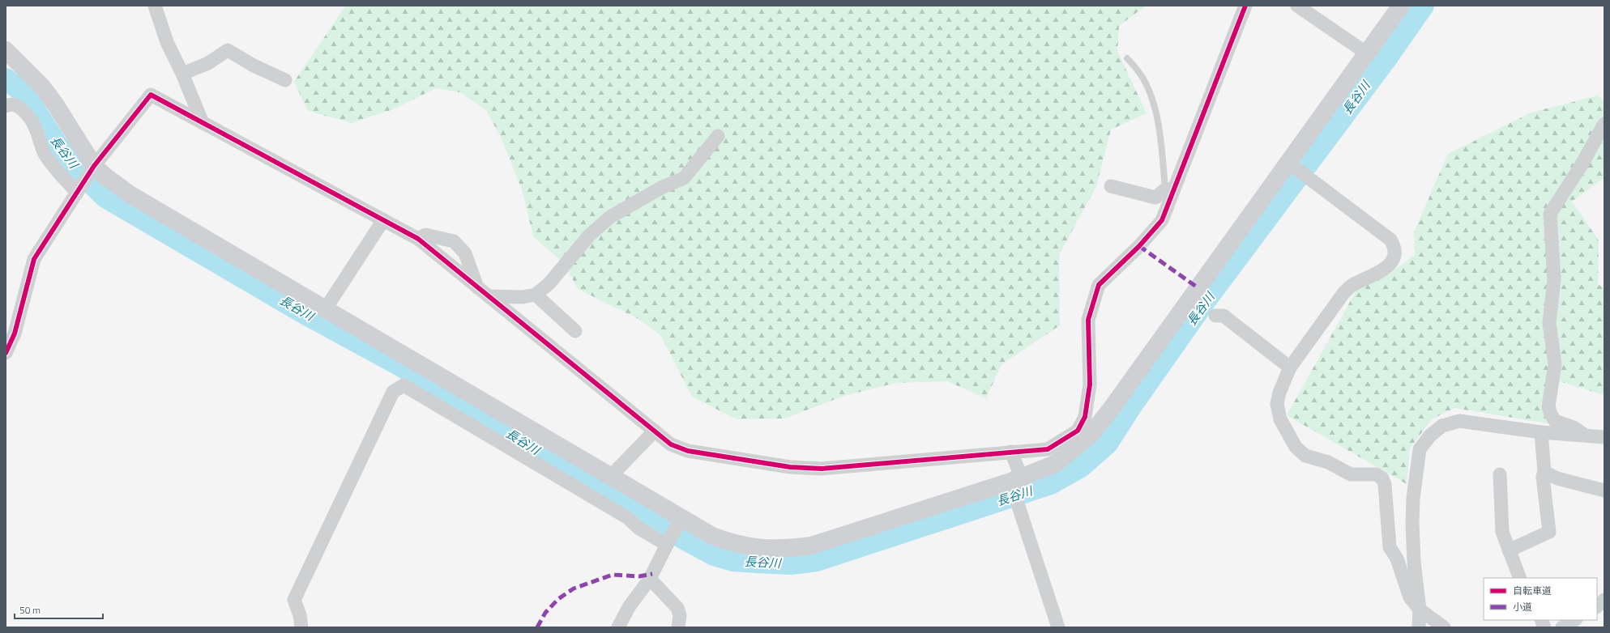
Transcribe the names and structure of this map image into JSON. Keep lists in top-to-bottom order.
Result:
{
  "water": ["長谷川"],
  "legend": ["自転車道", "小道"],
  "scale_bar": "50 m"
}
